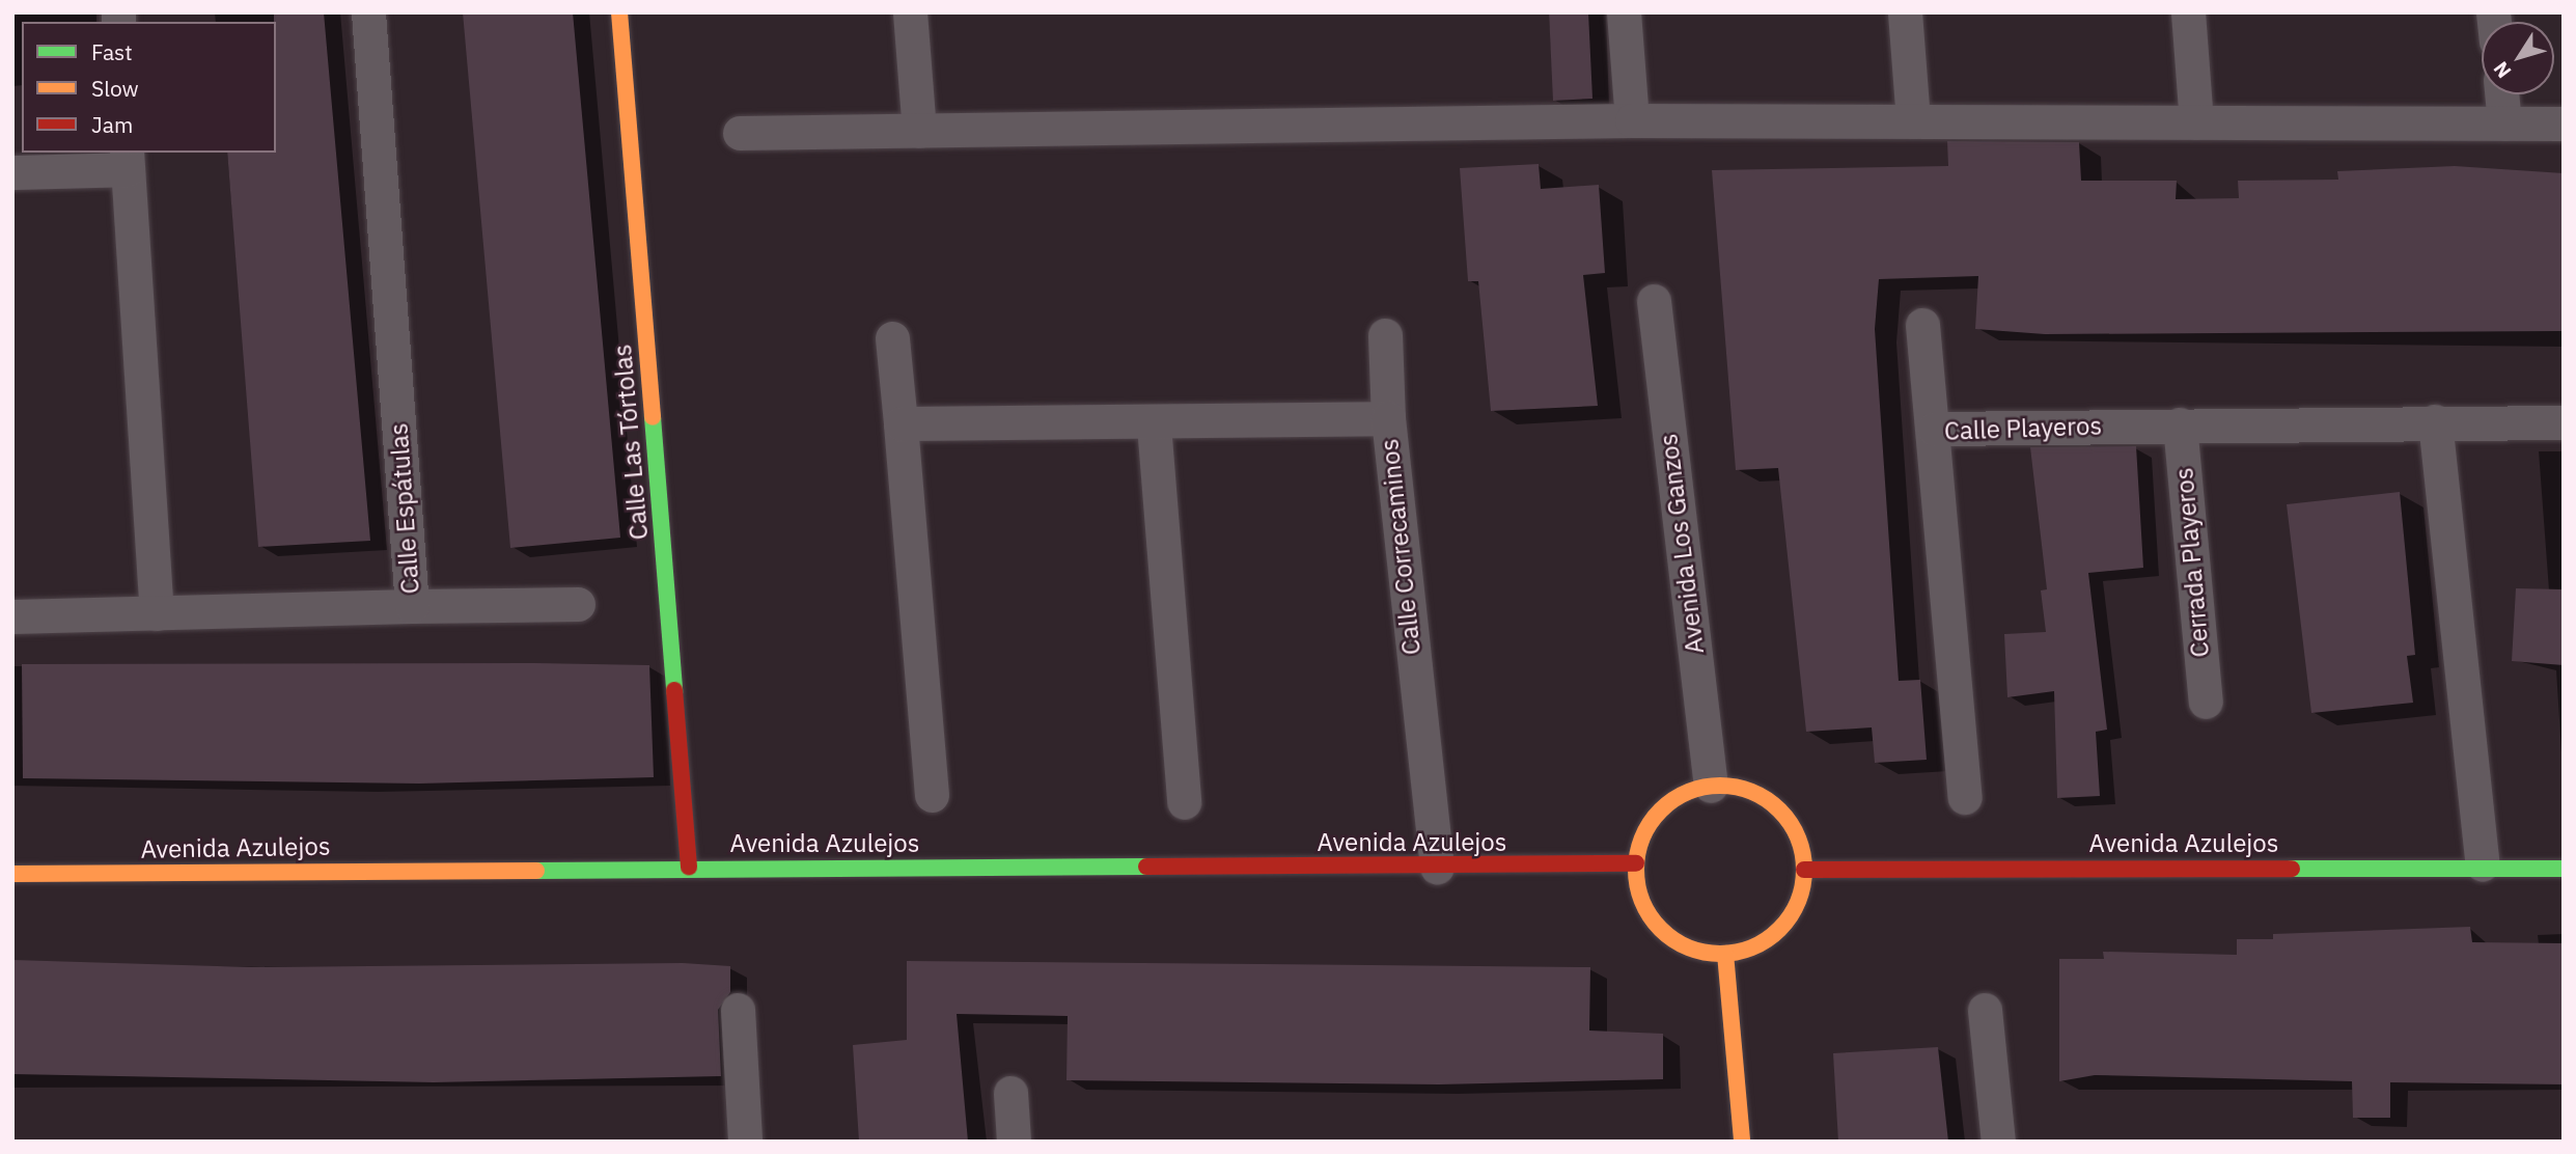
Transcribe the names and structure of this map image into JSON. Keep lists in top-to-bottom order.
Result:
{
  "streets": {
    "main road": ["Calle Las Tórtolas", "Avenida Azulejos"],
    "street": [
      "Calle Playeros",
      "Calle Espátulas",
      "Avenida Los Ganzos",
      "Calle Correcaminos",
      "Cerrada Playeros"
    ]
  },
  "crossings": [
    ["Calle Playeros", "Cerrada Playeros"],
    ["Calle Las Tórtolas", "Avenida Azulejos"],
    ["Avenida Los Ganzos", "Avenida Azulejos"],
    ["Calle Correcaminos", "Avenida Azulejos"]
  ],
  "legend": ["Fast", "Slow", "Jam"],
  "north": "bottom left"
}
